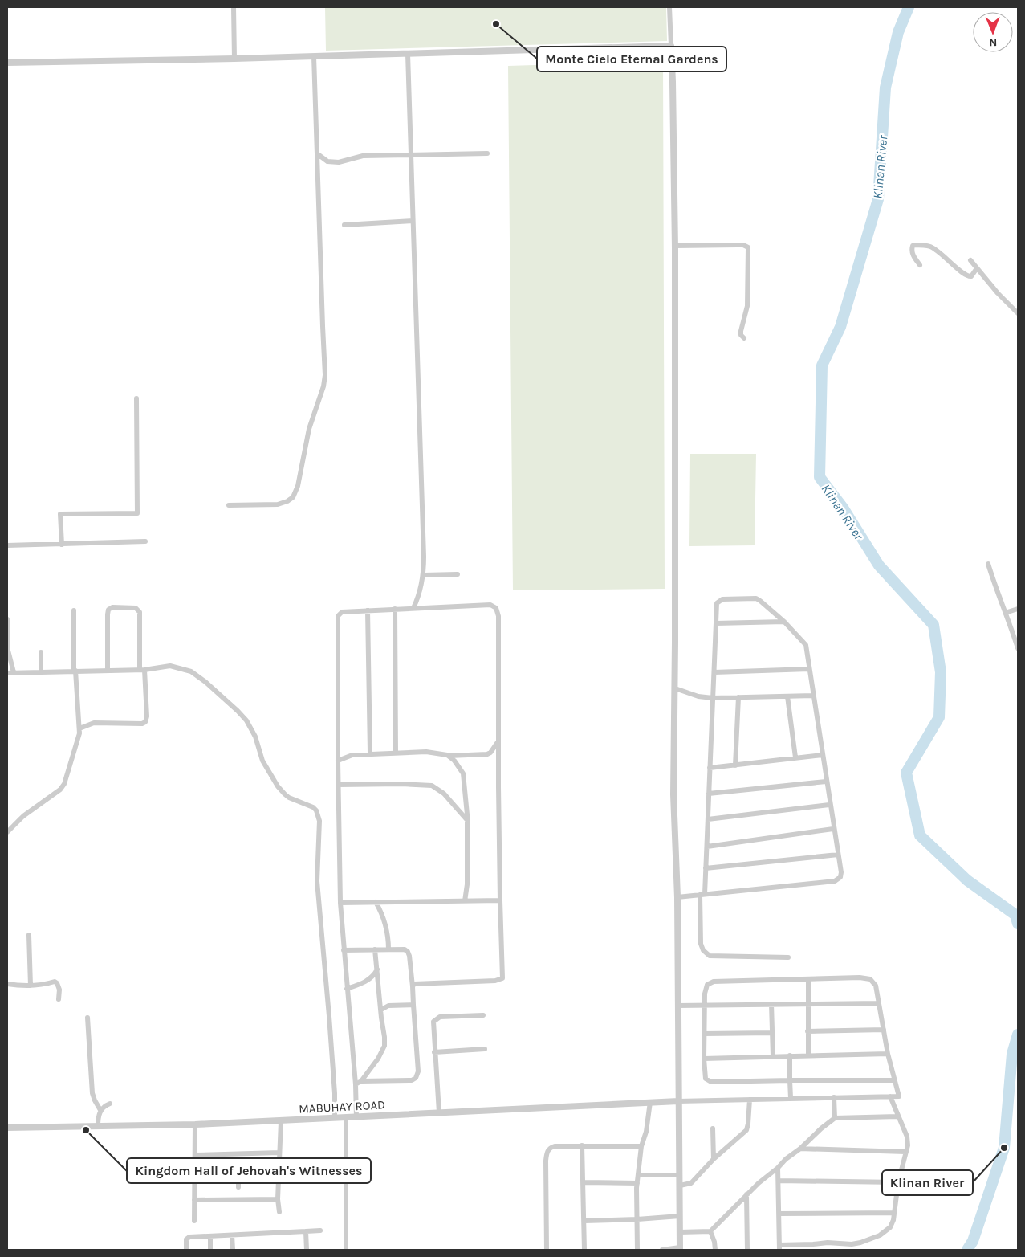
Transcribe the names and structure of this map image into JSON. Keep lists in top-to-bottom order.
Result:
{
  "streets": {
    "street": ["MABUHAY ROAD"]
  },
  "water": ["Klinan River"],
  "places": ["Monte Cielo Eternal Gardens", "Kingdom Hall of Jehovah's Witnesses", "Klinan River"],
  "north": "bottom"
}
